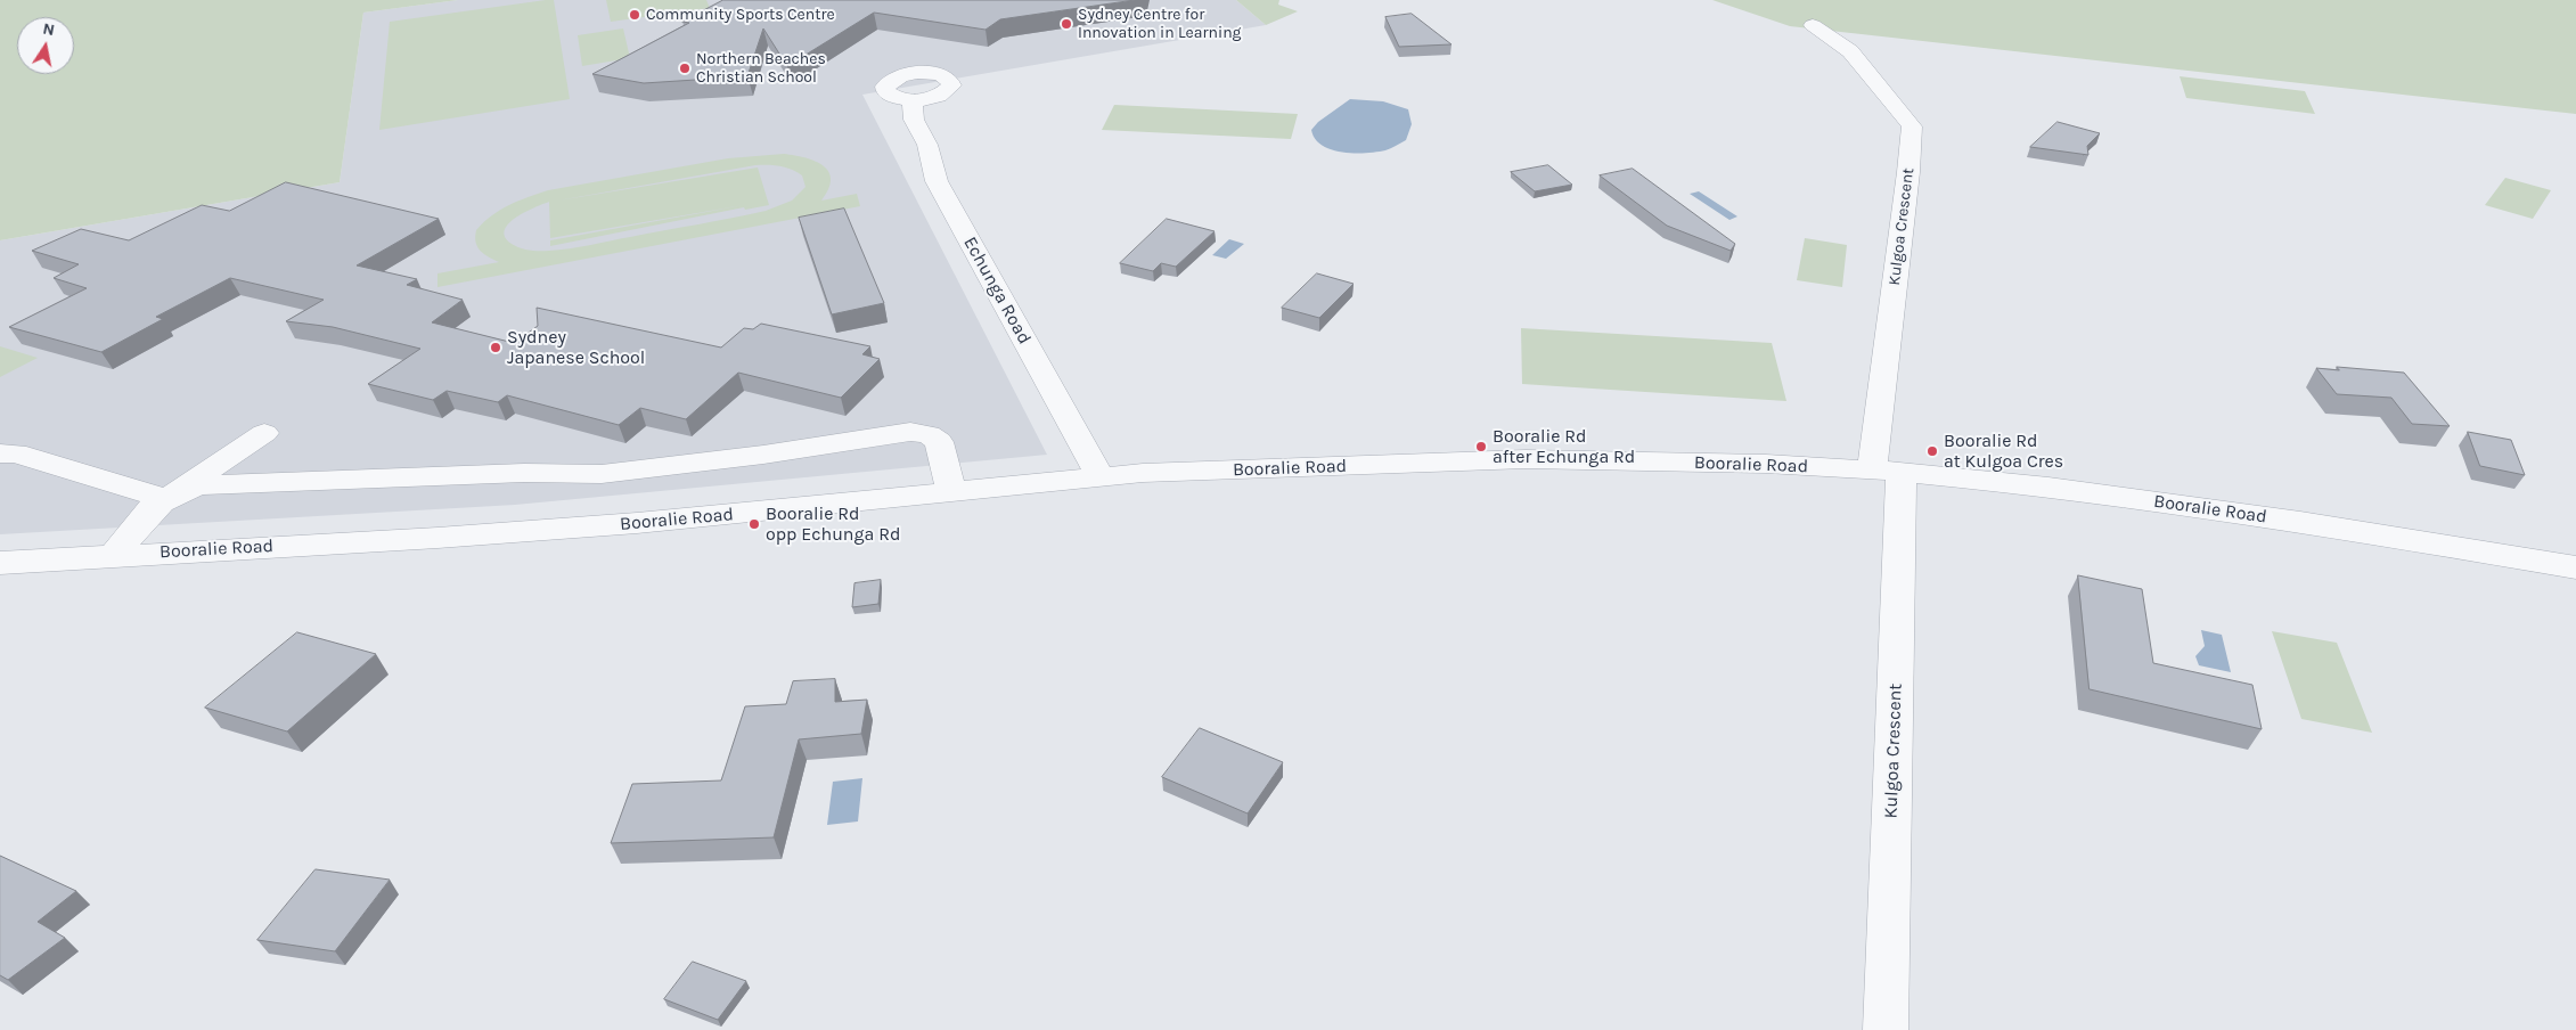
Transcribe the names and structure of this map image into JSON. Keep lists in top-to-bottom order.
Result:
{
  "streets": {
    "street": ["Kulgoa Crescent", "Echunga Road", "Booralie Road"]
  },
  "crossings": [
    ["Kulgoa Crescent", "Booralie Road"],
    ["Echunga Road", "Booralie Road"]
  ],
  "places": [
    "Community Sports Centre",
    "Sydney Centre for Innovation in Learning",
    "Northern Beaches Christian School",
    "Sydney Japanese School",
    "Booralie Rd after Echunga Rd",
    "Booralie Rd at Kulgoa Cres",
    "Booralie Rd opp Echunga Rd"
  ],
  "north": "top"
}
